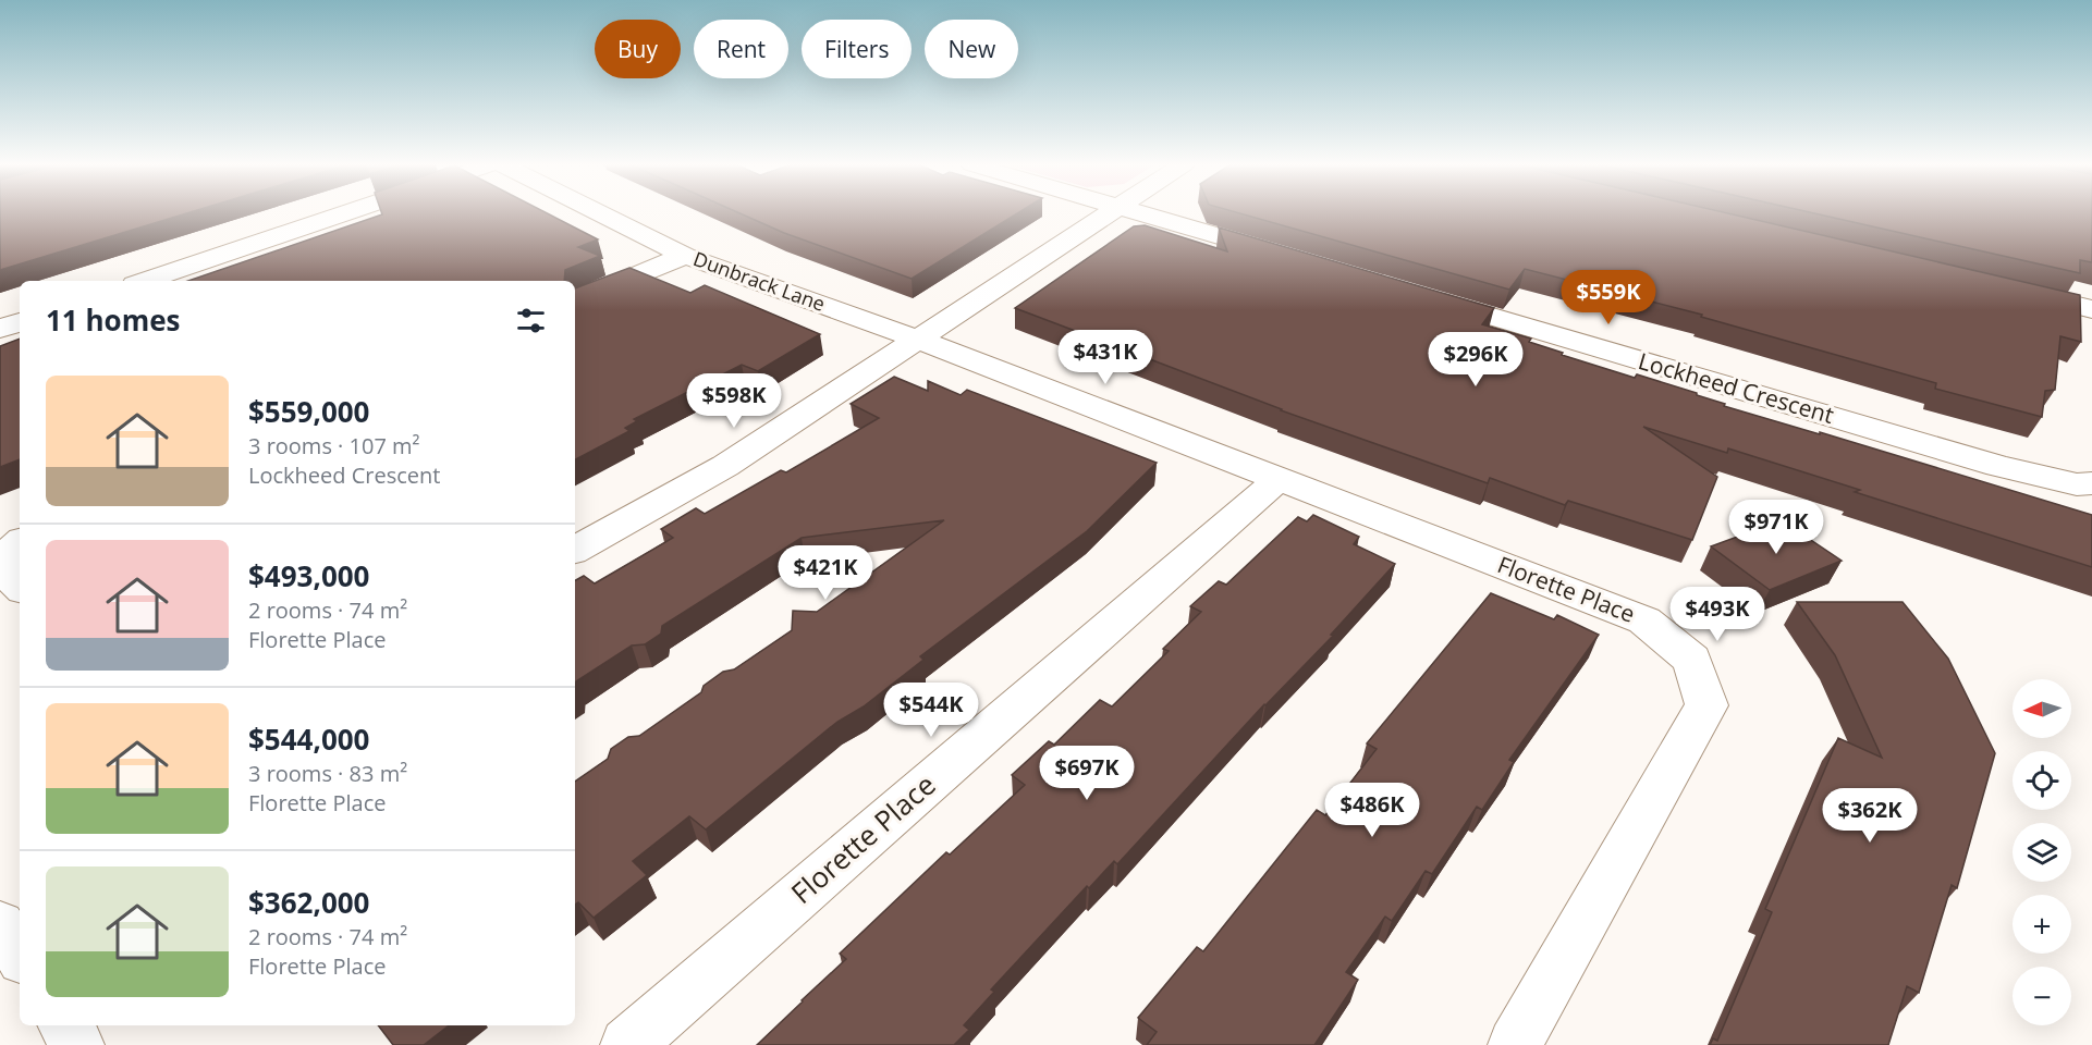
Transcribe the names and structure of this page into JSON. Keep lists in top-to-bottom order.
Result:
{
  "streets": {
    "street": ["Dunbrack Lane", "Lockheed Crescent", "Florette Place"]
  },
  "crossings": [
    ["Dunbrack Lane", "Florette Place"]
  ],
  "north": "left",
  "page": {
    "chip": [
      "Buy",
      "Rent",
      "Filters",
      "New"
    ],
    "price": [
      "$559K",
      "$431K",
      "$296K",
      "$598K",
      "$971K",
      "$421K",
      "$493K",
      "$544K",
      "$697K",
      "$486K",
      "$362K"
    ],
    "heading": "11 homes",
    "list": [
      {
        "name": "$559,000",
        "note": "3 rooms · 107 m² · Lockheed Crescent"
      },
      {
        "name": "$493,000",
        "note": "2 rooms · 74 m² · Florette Place"
      },
      {
        "name": "$544,000",
        "note": "3 rooms · 83 m² · Florette Place"
      },
      {
        "name": "$362,000",
        "note": "2 rooms · 74 m² · Florette Place"
      }
    ],
    "map_buttons": ["+", "−"]
  }
}
